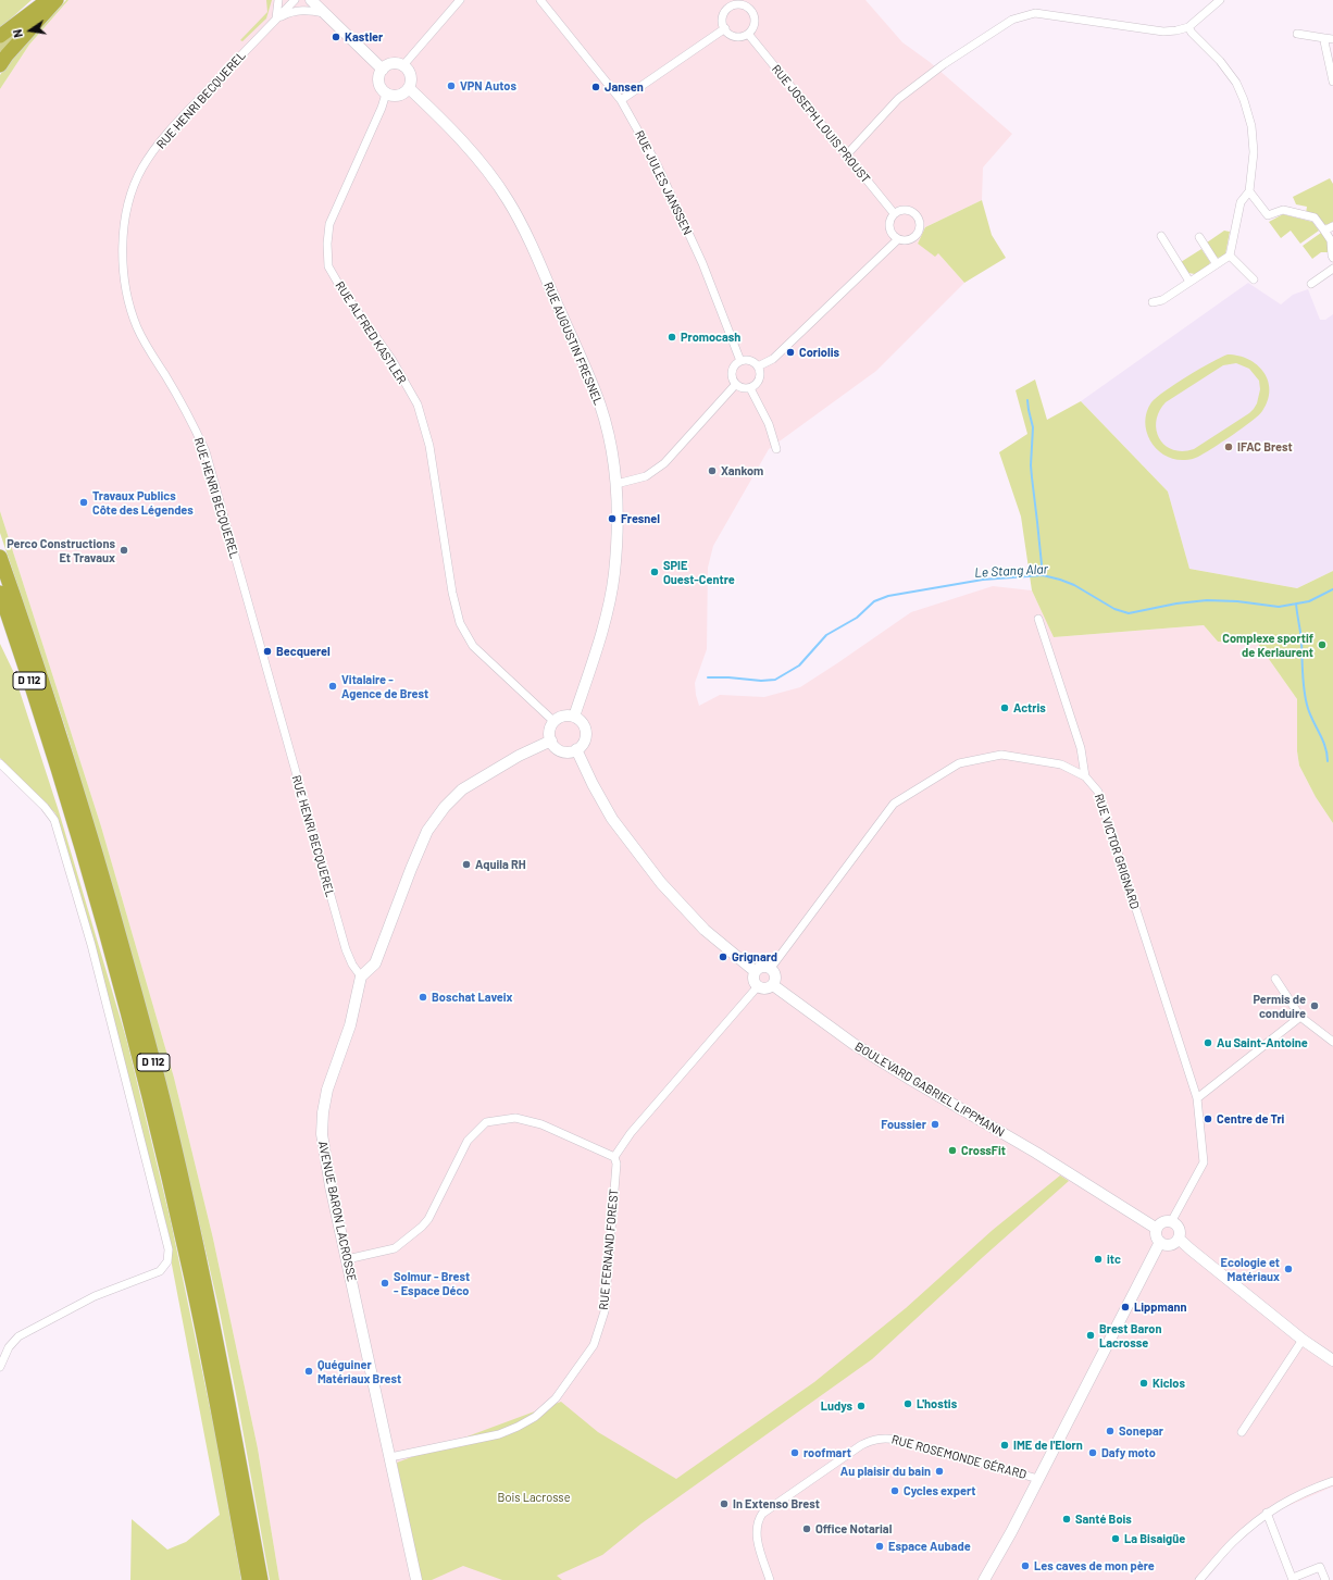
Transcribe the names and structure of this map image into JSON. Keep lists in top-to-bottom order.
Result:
{
  "streets": {
    "highway": ["D 112"],
    "street": [
      "RUE HENRI BECQUEREL",
      "RUE JOSEPH LOUIS PROUST",
      "RUE JULES JANSSEN",
      "RUE ALFRED KASTLER",
      "RUE AUGUSTIN FRESNEL",
      "RUE VICTOR GRIGNARD",
      "BOULEVARD GABRIEL LIPPMANN",
      "AVENUE BARON LACROSSE",
      "RUE FERNAND FOREST",
      "RUE ROSEMONDE GÉRARD"
    ]
  },
  "crossings": [
    ["RUE HENRI BECQUEREL", "AVENUE BARON LACROSSE"],
    ["RUE ALFRED KASTLER", "RUE AUGUSTIN FRESNEL"],
    ["RUE VICTOR GRIGNARD", "BOULEVARD GABRIEL LIPPMANN"],
    ["AVENUE BARON LACROSSE", "RUE FERNAND FOREST"]
  ],
  "water": ["Le Stang Alar"],
  "parks": ["Bois Lacrosse"],
  "places": [
    "Kastler",
    "VPN Autos",
    "Jansen",
    "Promocash",
    "Coriolis",
    "IFAC Brest",
    "Xankom",
    "Travaux Publics Côte des Légendes",
    "Fresnel",
    "Perco Constructions Et Travaux",
    "SPIE Ouest-Centre",
    "Complexe sportif de Kerlaurent",
    "Becquerel",
    "Vitalaire - Agence de Brest",
    "Actris",
    "Aquila RH",
    "Grignard",
    "Boschat Laveix",
    "Permis de conduire",
    "Au Saint-Antoine",
    "Centre de Tri",
    "Foussier",
    "CrossFit",
    "itc",
    "Ecologie et Matériaux",
    "Solmur - Brest - Espace Déco",
    "Lippmann",
    "Brest Baron Lacrosse",
    "Quéguiner Matériaux Brest",
    "Kiclos",
    "L'hostis",
    "Ludys",
    "Sonepar",
    "IME de l'Elorn",
    "roofmart",
    "Dafy moto",
    "Au plaisir du bain",
    "Cycles expert",
    "In Extenso Brest",
    "Santé Bois",
    "Office Notarial",
    "La Bisaigüe",
    "Espace Aubade",
    "Les caves de mon père"
  ],
  "north": "left"
}
